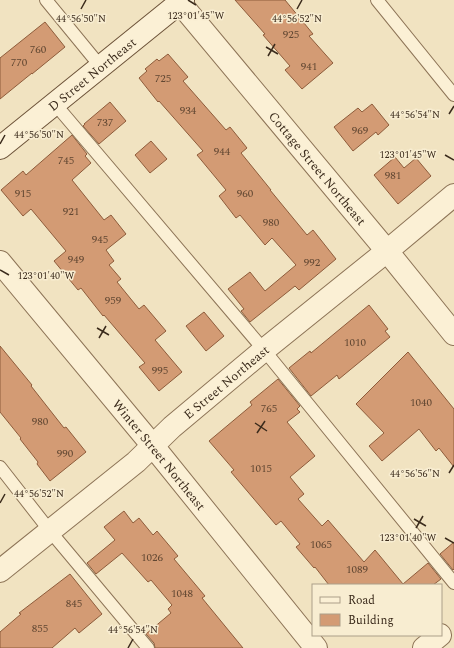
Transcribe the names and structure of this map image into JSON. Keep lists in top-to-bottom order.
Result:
{
  "streets": {
    "street": [
      "D Street Northeast",
      "Cottage Street Northeast",
      "E Street Northeast",
      "Winter Street Northeast"
    ]
  },
  "crossings": [
    ["D Street Northeast", "Cottage Street Northeast"],
    ["Cottage Street Northeast", "E Street Northeast"],
    ["E Street Northeast", "Winter Street Northeast"]
  ],
  "house_numbers": [
    "925",
    "760",
    "770",
    "941",
    "725",
    "934",
    "737",
    "969",
    "944",
    "745",
    "981",
    "915",
    "960",
    "921",
    "980",
    "945",
    "949",
    "992",
    "959",
    "1010",
    "995",
    "1040",
    "765",
    "980",
    "990",
    "1015",
    "1065",
    "1026",
    "1089",
    "1048",
    "845",
    "855"
  ],
  "legend": ["Road", "Building"],
  "coordinates": [
    "123°01'45\"W",
    "44°56'50\"N",
    "44°56'52\"N",
    "44°56'54\"N",
    "123°01'40\"W",
    "44°56'56\"N"
  ]
}
